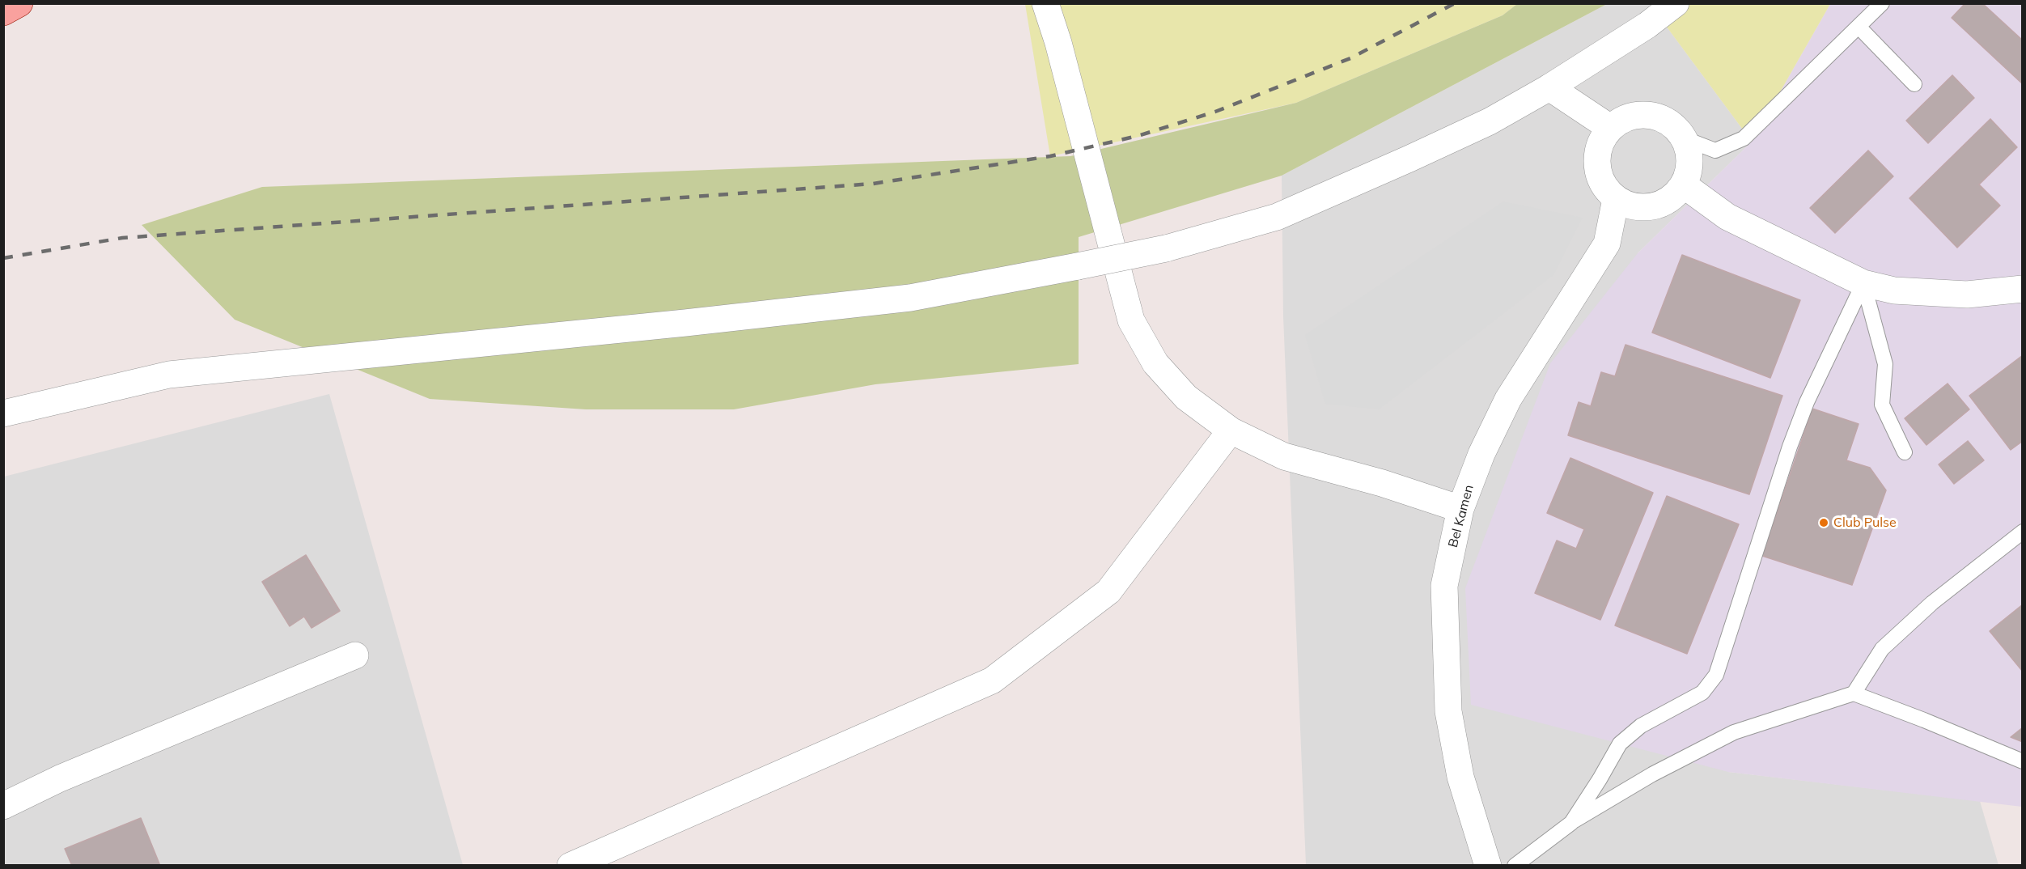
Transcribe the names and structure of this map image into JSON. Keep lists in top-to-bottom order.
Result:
{
  "streets": {
    "street": ["Bel Kamen"]
  },
  "places": ["Club Pulse"]
}
